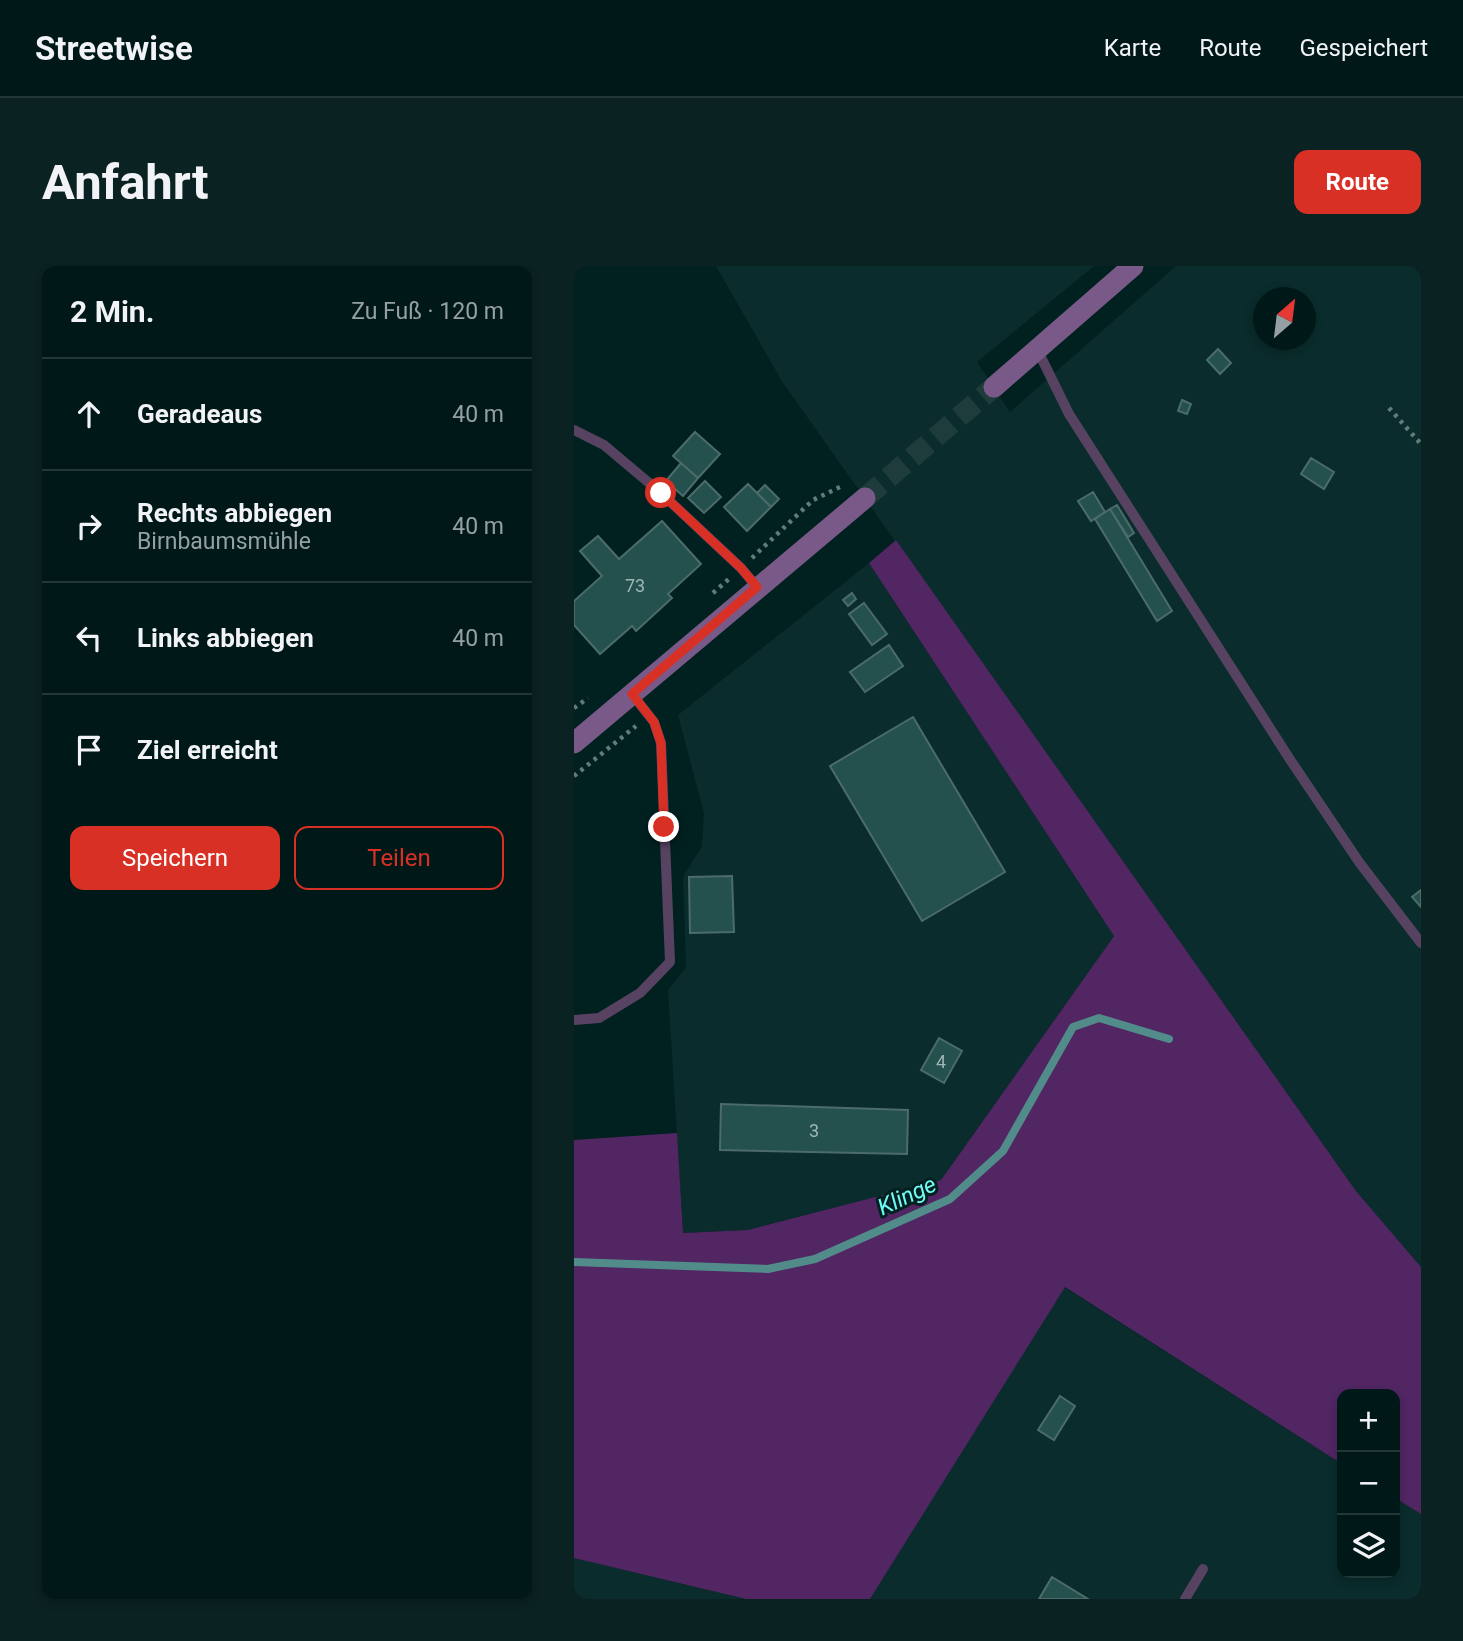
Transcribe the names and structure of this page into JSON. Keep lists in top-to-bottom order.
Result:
{
  "water": ["Klinge"],
  "house_numbers": ["73", "4", "3"],
  "north": "top right",
  "page": {
    "header": "Streetwise",
    "nav": ["Karte", "Route", "Gespeichert"],
    "buttons": [
      "Route",
      ["Speichern", "Teilen"]
    ],
    "title": "Anfahrt",
    "heading": ["2 Min.", "Zu Fuß · 120 m"],
    "list": [
      ["Geradeaus", "40 m"],
      ["Rechts abbiegen", "Birnbaumsmühle", "40 m"],
      ["Links abbiegen", "40 m"],
      "Ziel erreicht"
    ],
    "map_buttons": ["+", "−"]
  }
}
